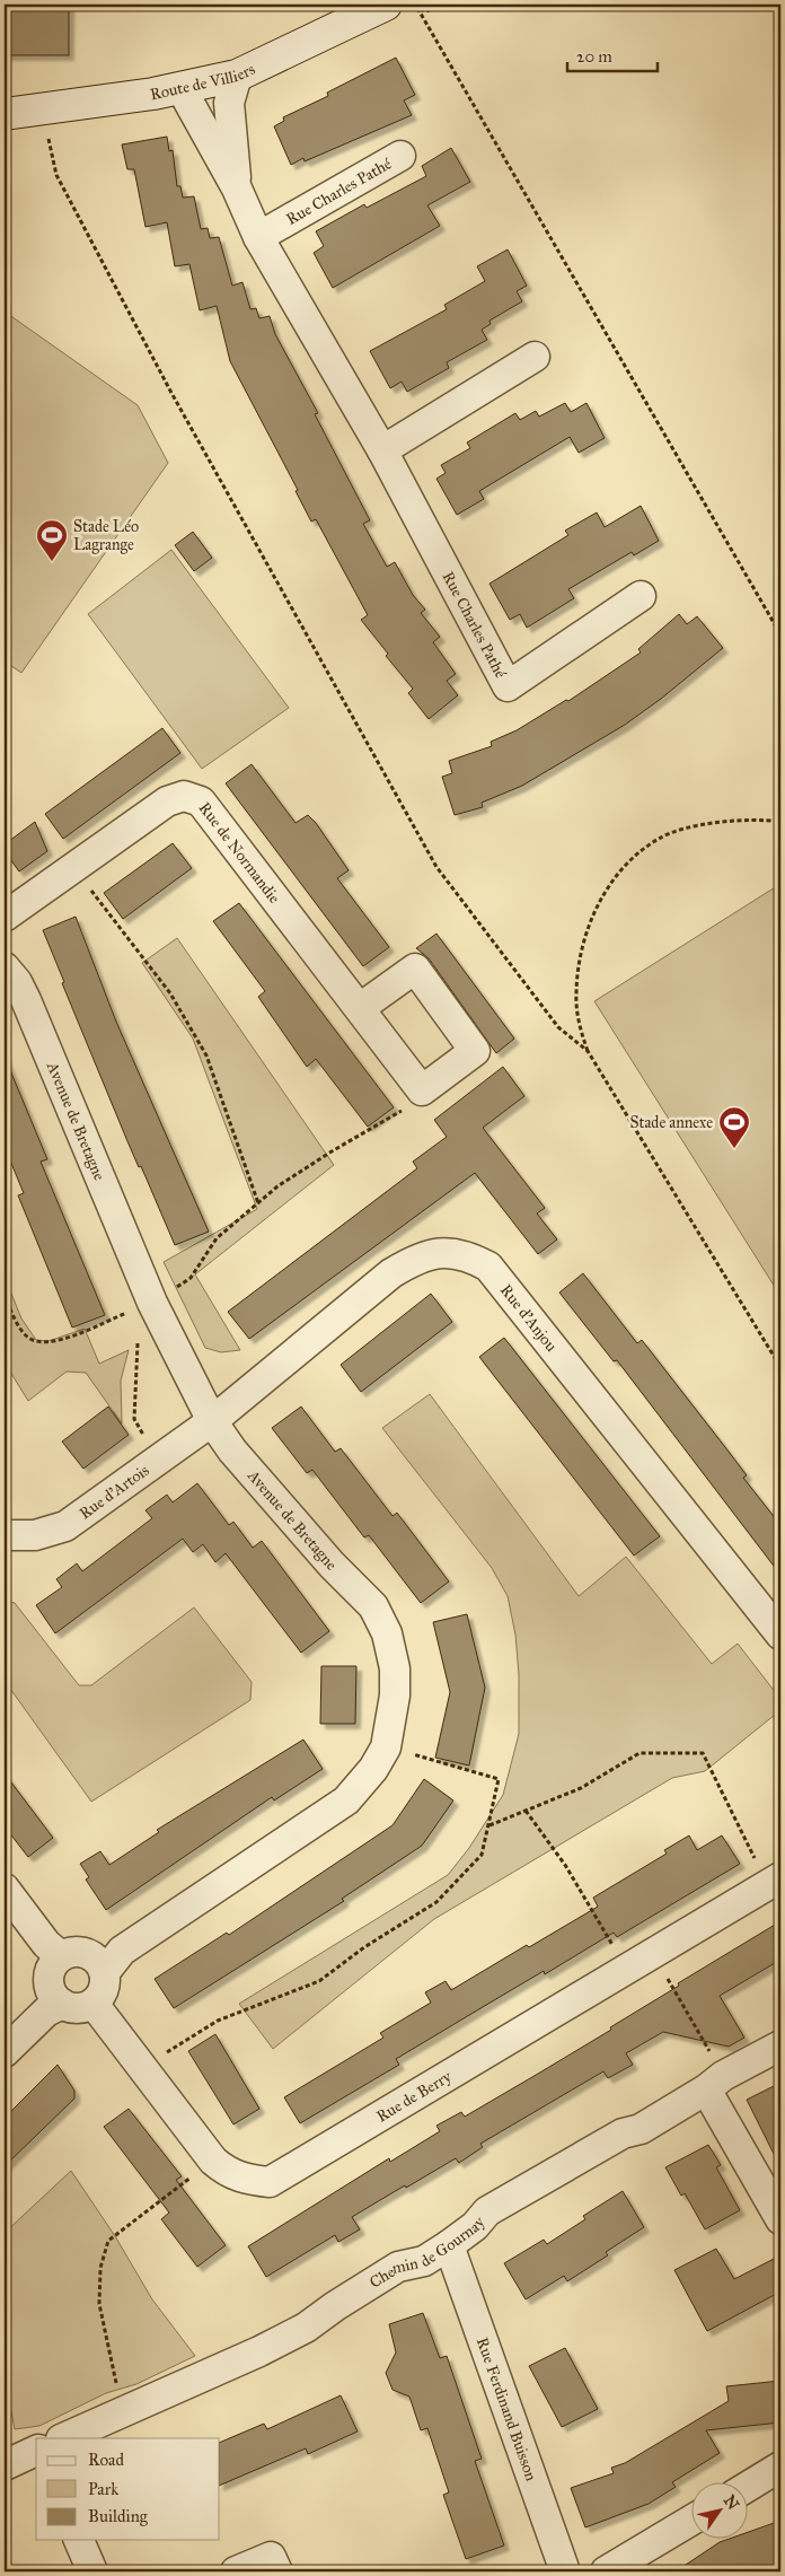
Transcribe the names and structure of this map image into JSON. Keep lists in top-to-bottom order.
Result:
{
  "streets": {
    "main road": ["Route de Villiers"],
    "street": [
      "Rue Charles Pathé",
      "Rue de Normandie",
      "Avenue de Bretagne",
      "Rue d'Anjou",
      "Rue d'Artois",
      "Rue de Berry",
      "Chemin de Gournay",
      "Rue Ferdinand Buisson"
    ]
  },
  "crossings": [
    ["Avenue de Bretagne", "Rue d'Anjou"],
    ["Avenue de Bretagne", "Rue d'Artois"],
    ["Avenue de Bretagne", "Rue de Berry"],
    ["Rue d'Anjou", "Rue d'Artois"],
    ["Chemin de Gournay", "Rue Ferdinand Buisson"]
  ],
  "places": {
    "sports": ["Stade Léo Lagrange", "Stade annexe"]
  },
  "legend": ["Road", "Park", "Building"],
  "scale_bar": "20 m",
  "north": "top right"
}
